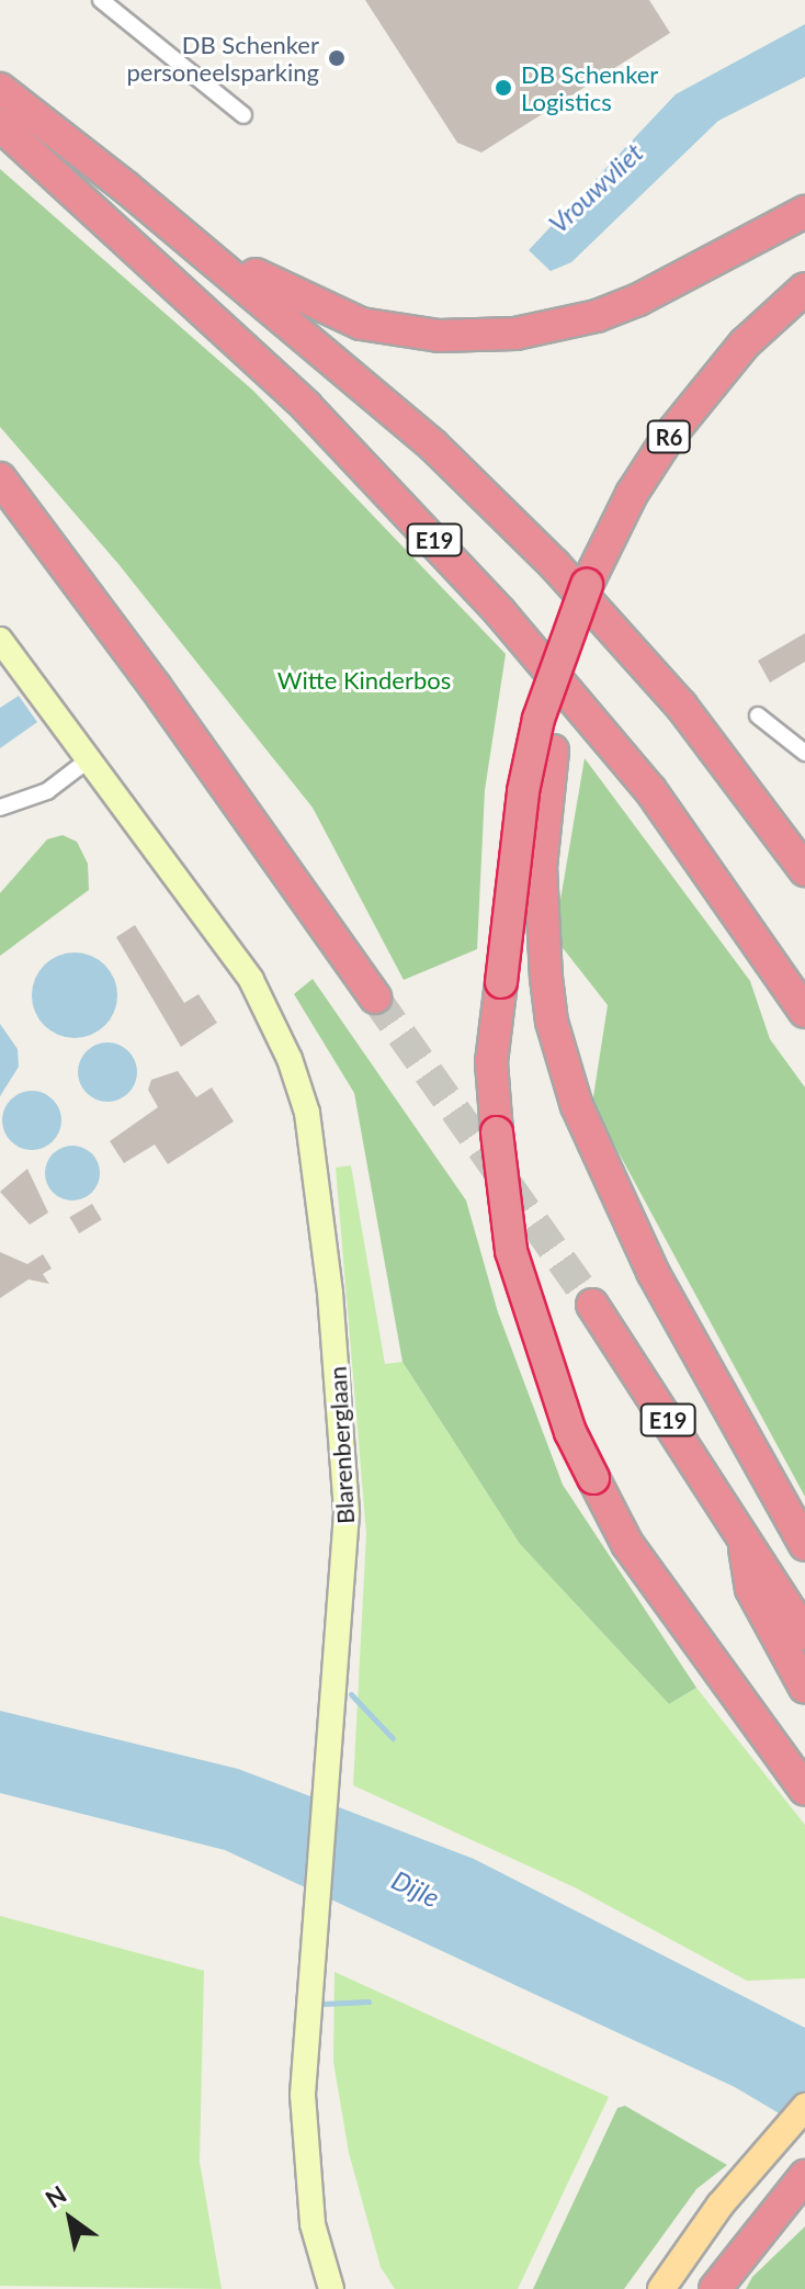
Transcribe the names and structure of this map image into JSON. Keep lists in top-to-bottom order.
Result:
{
  "streets": {
    "highway": ["R6", "E19"],
    "street": ["Blarenberglaan"]
  },
  "water": ["Vrouwvliet", "Dijle"],
  "parks": ["Witte Kinderbos"],
  "places": ["DB Schenker personeelsparking", "DB Schenker Logistics"],
  "north": "top left"
}
